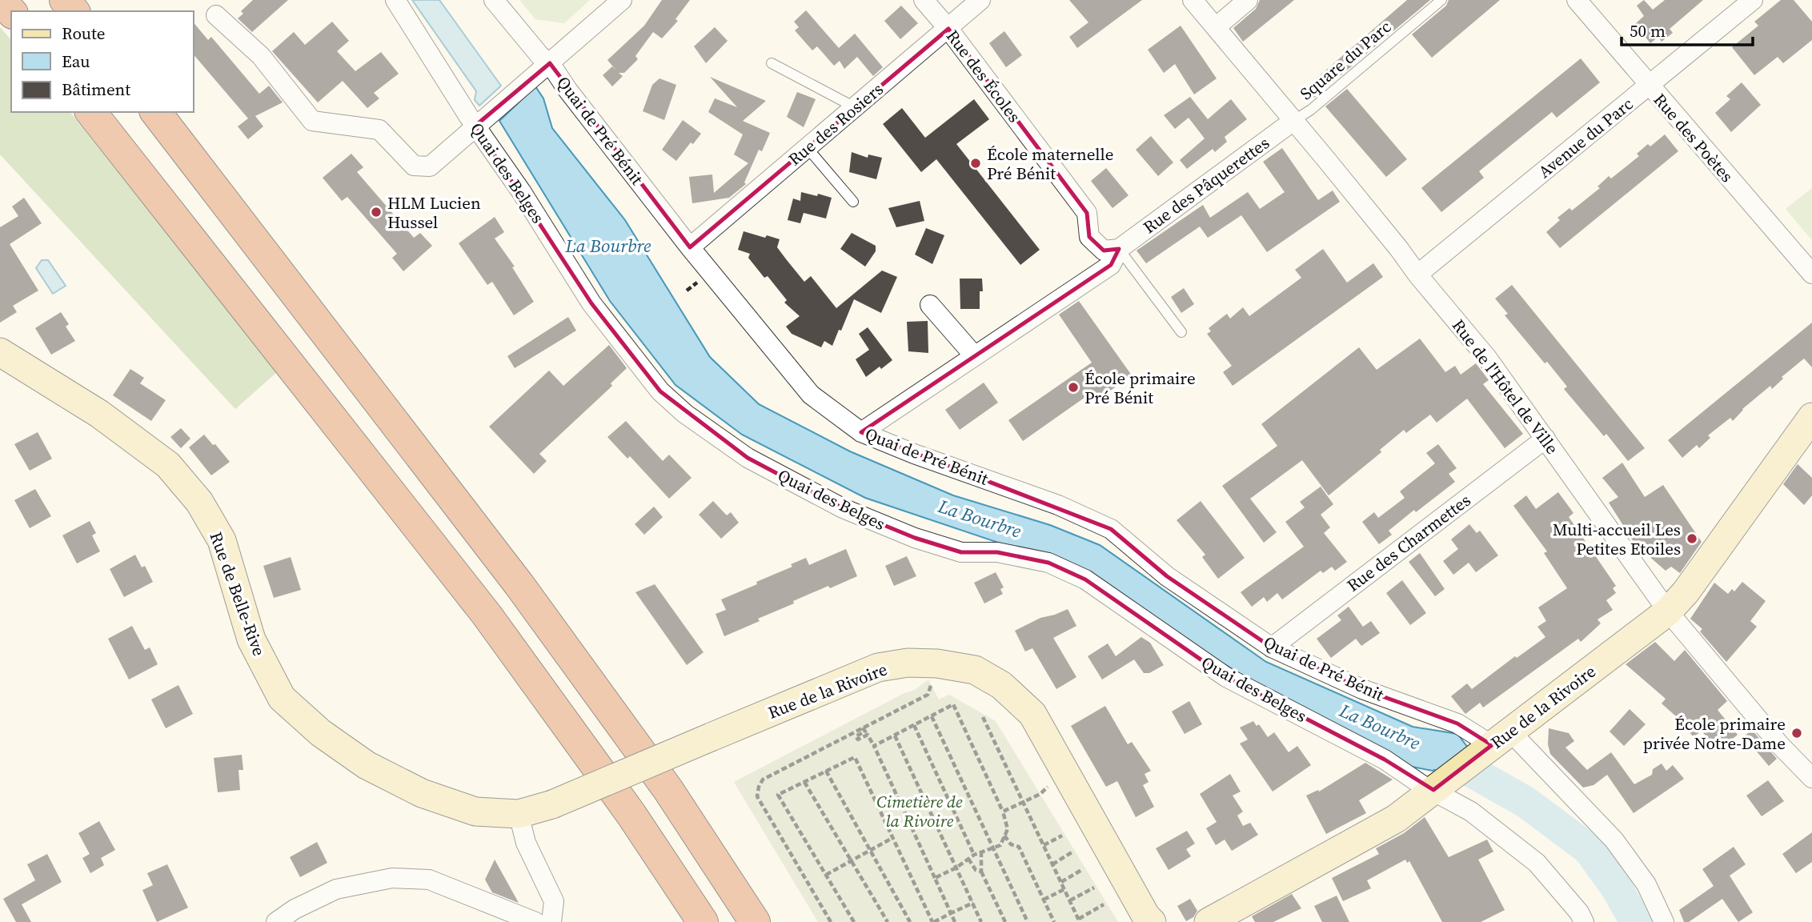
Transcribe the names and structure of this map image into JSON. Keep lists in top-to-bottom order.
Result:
{
  "streets": {
    "street": [
      "Rue des Écoles",
      "Rue des Rosiers",
      "Quai de Pré Bénit",
      "Avenue du Parc",
      "Rue des Poètes",
      "Quai des Belges",
      "Rue des Pâquerettes",
      "Rue de l'Hôtel de Ville",
      "Rue des Charmettes",
      "Rue de Belle-Rive",
      "Rue de la Rivoire"
    ],
    "lane": ["Square du Parc"]
  },
  "crossings": [
    ["Square du Parc", "Rue des Pâquerettes"],
    ["Square du Parc", "Rue de l'Hôtel de Ville"],
    ["Rue des Écoles", "Rue des Rosiers"],
    ["Rue des Écoles", "Rue des Pâquerettes"],
    ["Rue des Rosiers", "Quai de Pré Bénit"],
    ["Quai de Pré Bénit", "Rue des Charmettes"],
    ["Quai de Pré Bénit", "Rue de la Rivoire"],
    ["Avenue du Parc", "Rue des Poètes"],
    ["Avenue du Parc", "Rue de l'Hôtel de Ville"],
    ["Quai des Belges", "Rue de la Rivoire"],
    ["Rue des Pâquerettes", "Rue de l'Hôtel de Ville"],
    ["Rue de l'Hôtel de Ville", "Rue des Charmettes"],
    ["Rue de l'Hôtel de Ville", "Rue de la Rivoire"],
    ["Rue de Belle-Rive", "Rue de la Rivoire"]
  ],
  "water": ["La Bourbre"],
  "parks": ["Cimetière de la Rivoire"],
  "places": [
    "École maternelle Pré Bénit",
    "HLM Lucien Hussel",
    "École primaire Pré Bénit",
    "Multi-accueil Les Petites Etoiles",
    "École primaire privée Notre-Dame"
  ],
  "legend": ["Route", "Eau", "Bâtiment"],
  "scale_bar": "50 m"
}
